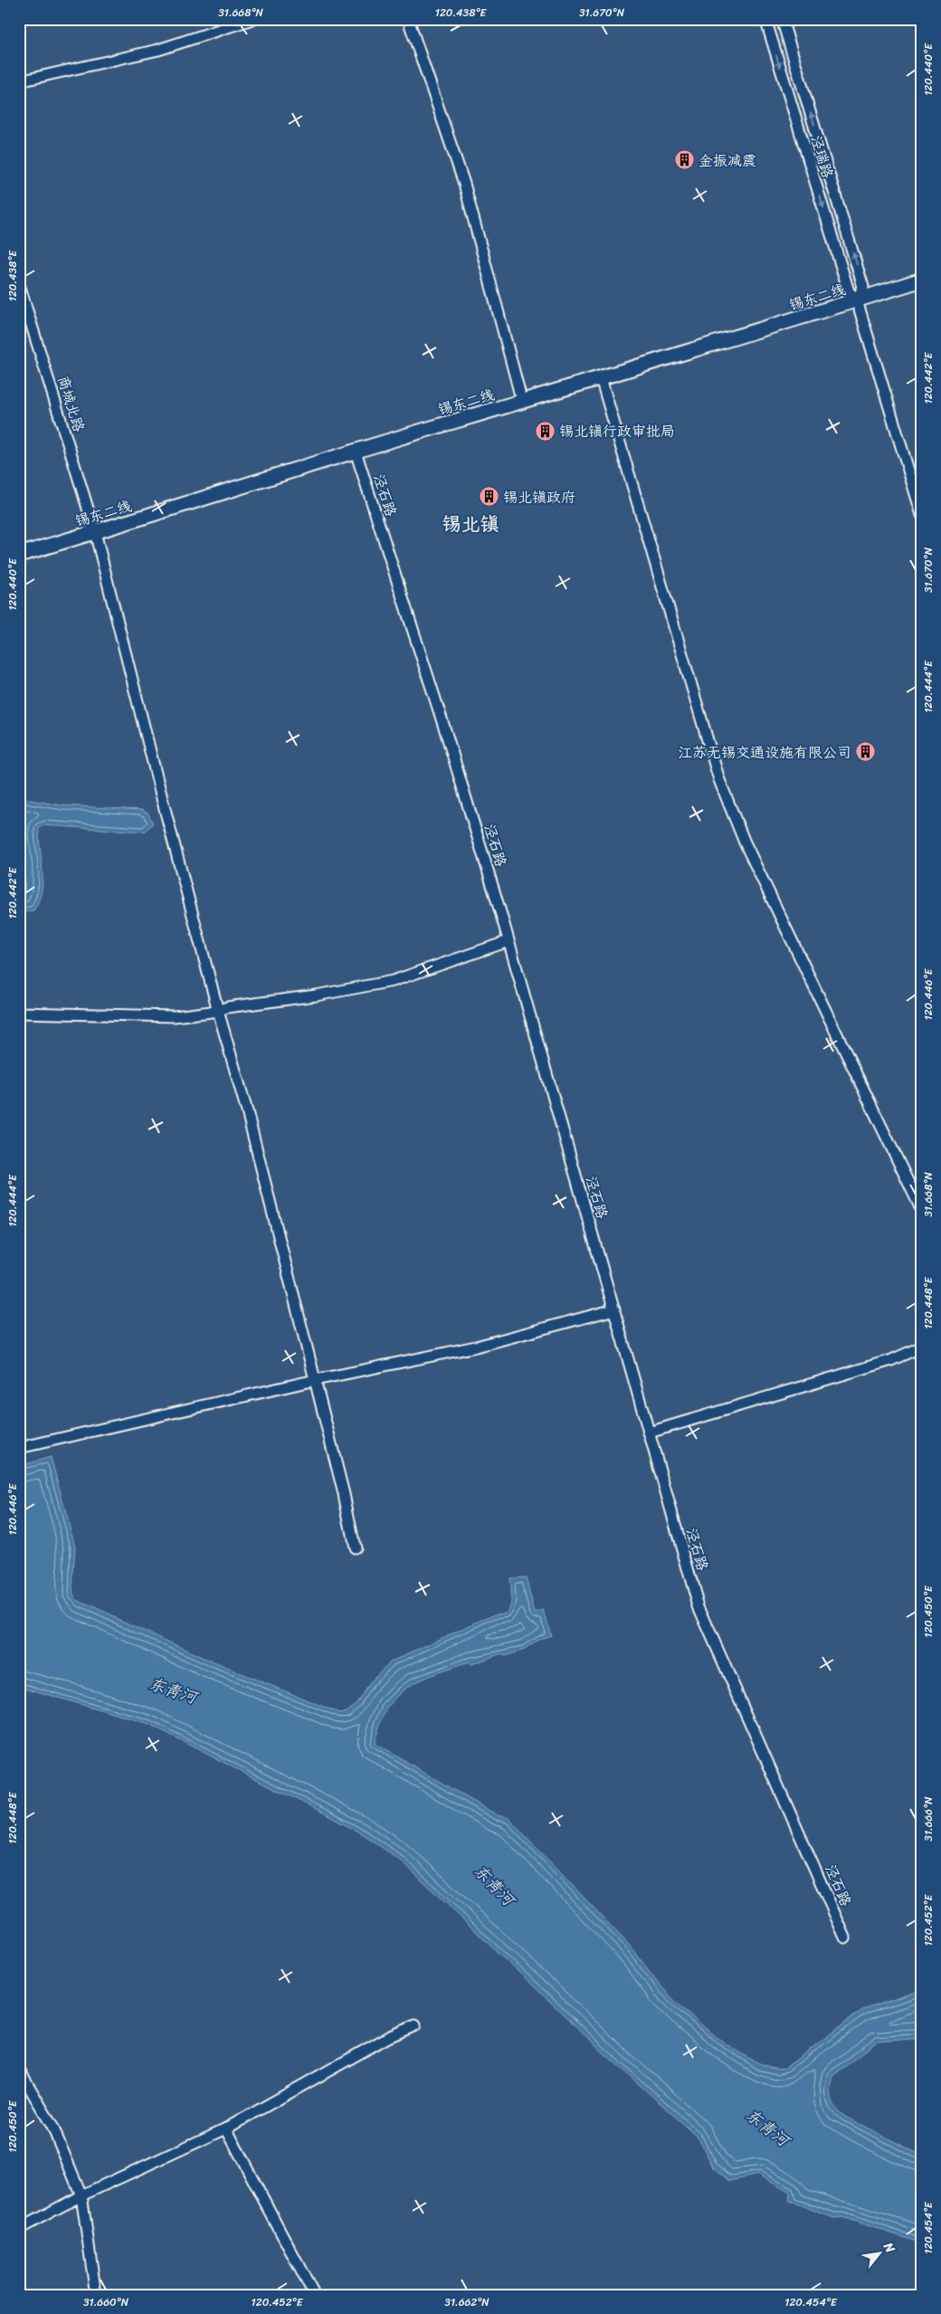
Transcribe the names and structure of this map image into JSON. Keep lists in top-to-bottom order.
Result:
{
  "streets": {
    "main road": ["锡东二线"],
    "street": ["泾瑞路", "商城北路", "泾石路"]
  },
  "crossings": [
    ["泾瑞路", "锡东二线"],
    ["锡东二线", "商城北路"],
    ["锡东二线", "泾石路"]
  ],
  "districts": ["锡北镇"],
  "water": ["东青河"],
  "places": {
    "building": [
      "金振减震",
      "锡北镇行政审批局",
      "锡北镇政府",
      "江苏无锡交通设施有限公司"
    ]
  },
  "north": "top right",
  "coordinates": [
    "31.668°N",
    "120.438°E",
    "31.670°N",
    "120.440°E",
    "120.442°E",
    "120.444°E",
    "120.446°E",
    "120.448°E",
    "120.450°E",
    "31.666°N",
    "120.452°E",
    "120.454°E",
    "31.660°N",
    "31.662°N"
  ]
}
